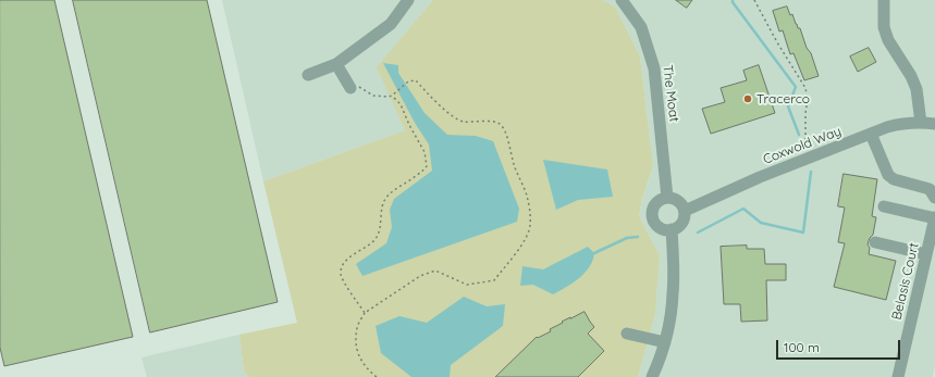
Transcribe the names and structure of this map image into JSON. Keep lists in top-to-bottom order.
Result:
{
  "streets": {
    "street": ["The Moat", "Coxwold Way", "Belasis Court"]
  },
  "crossings": [
    ["The Moat", "Coxwold Way"]
  ],
  "places": ["Tracerco"],
  "scale_bar": "100 m"
}
